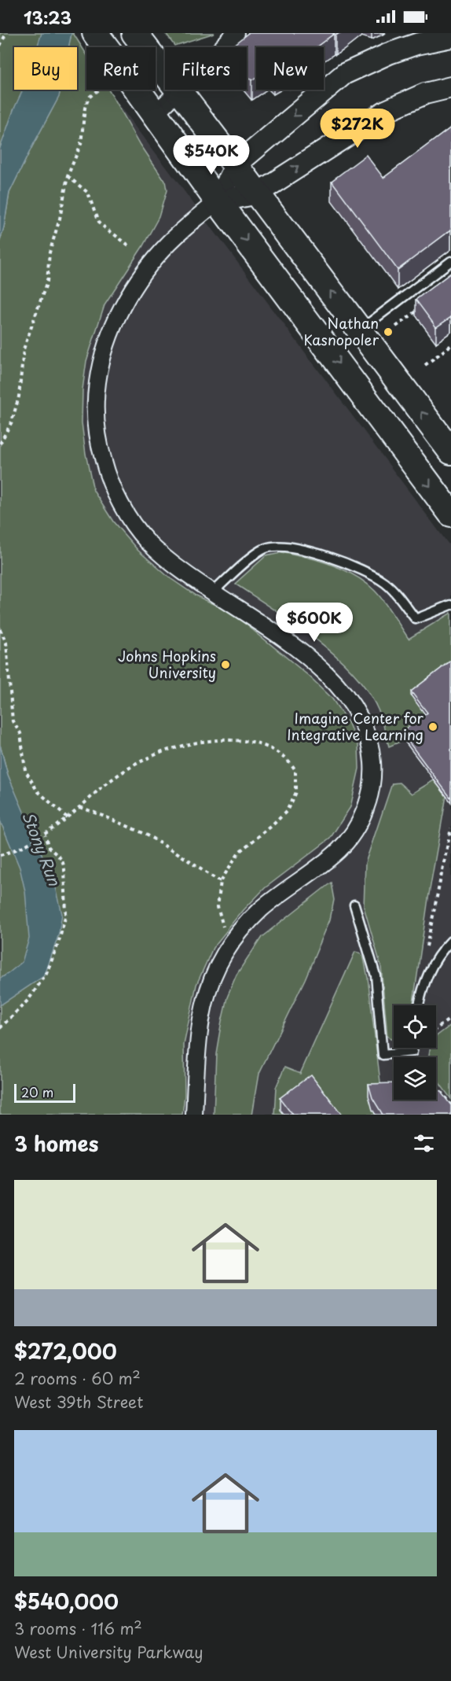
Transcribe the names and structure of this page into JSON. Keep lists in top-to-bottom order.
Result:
{
  "water": ["Stony Run"],
  "places": ["Nathan Kasnopoler", "Johns Hopkins University", "Imagine Center for Integrative Learning"],
  "scale_bar": "20 m",
  "page": {
    "status": "13:23",
    "chip": [
      "Buy",
      "Rent",
      "Filters",
      "New"
    ],
    "price": ["$272K", "$540K", "$600K"],
    "scale": "20 m",
    "heading": "3 homes",
    "list": [
      {
        "name": "$272,000",
        "note": "2 rooms · 60 m² · West 39th Street"
      },
      {
        "name": "$540,000",
        "note": "3 rooms · 116 m² · West University Parkway"
      }
    ]
  }
}
